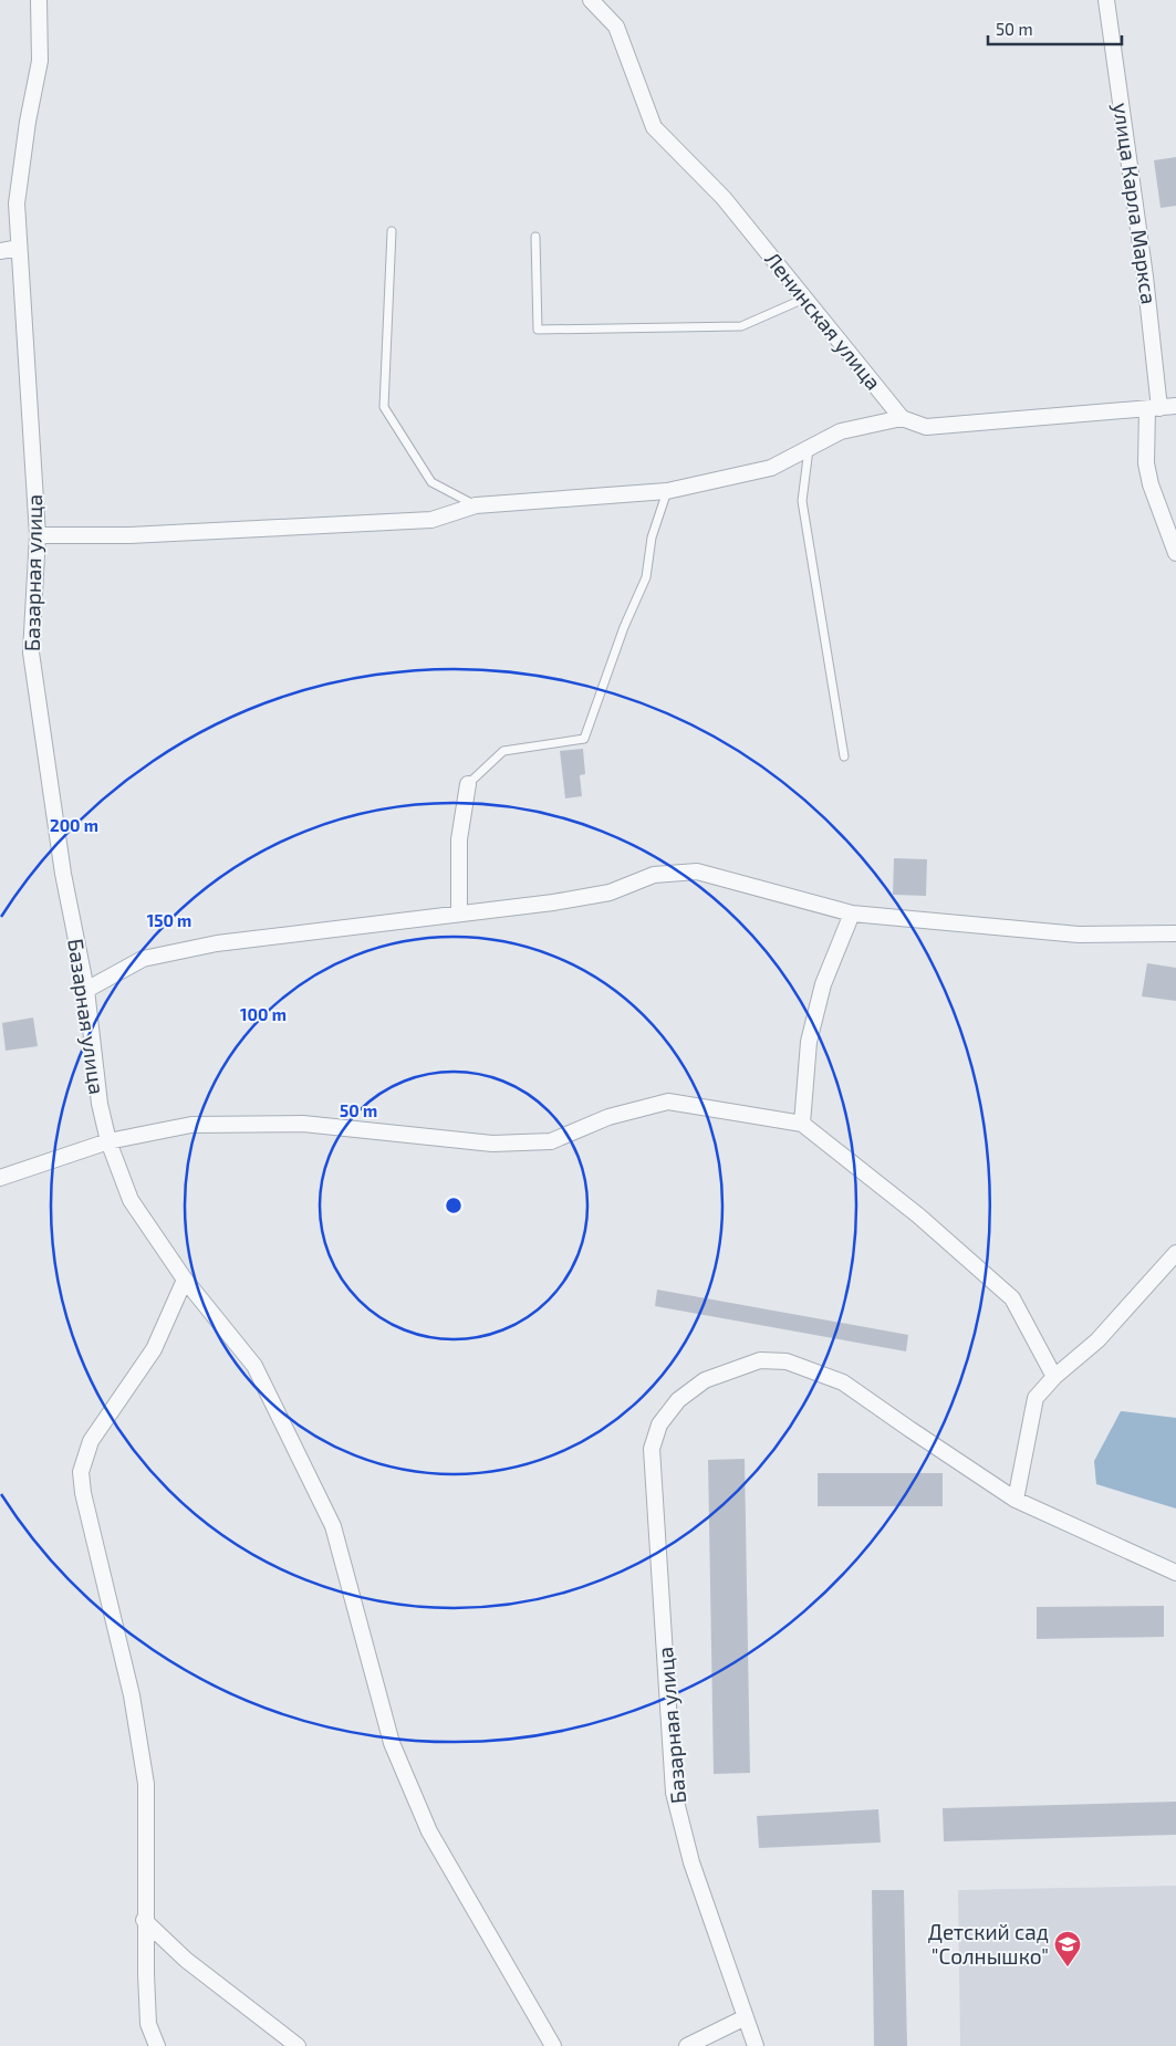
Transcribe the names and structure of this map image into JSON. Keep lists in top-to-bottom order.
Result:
{
  "streets": {
    "street": ["улица Карла Маркса", "Ленинская улица", "Базарная улица"]
  },
  "places": {
    "school or university": ["Детский сад \"Солнышко\""]
  },
  "scale_bar": "50 m",
  "rings": [
    "200 m",
    "150 m",
    "100 m",
    "50 m"
  ]
}
